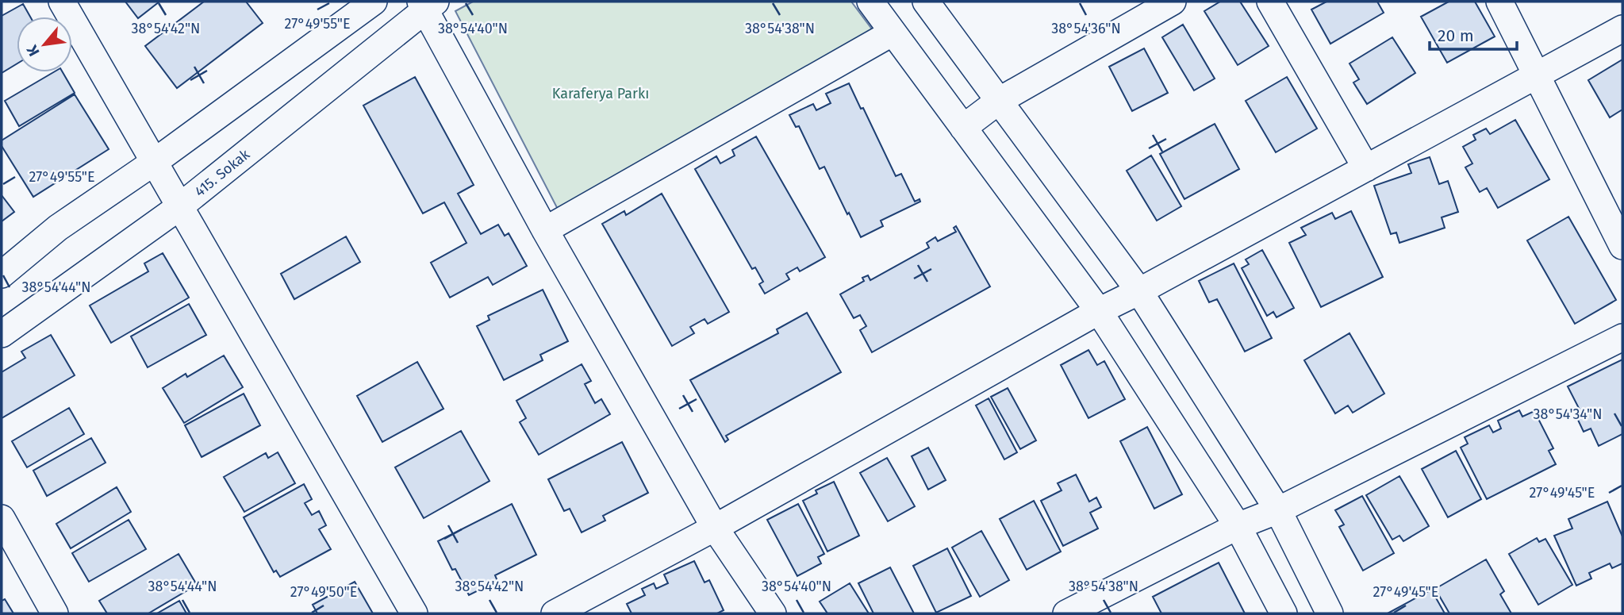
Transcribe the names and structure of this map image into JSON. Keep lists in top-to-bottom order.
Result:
{
  "streets": {
    "street": ["415. Sokak"]
  },
  "parks": ["Karaferya Parkı"],
  "scale_bar": "20 m",
  "north": "bottom left",
  "coordinates": [
    "27°49'55\"E",
    "38°54'42\"N",
    "38°54'40\"N",
    "38°54'38\"N",
    "38°54'36\"N",
    "38°54'44\"N",
    "38°54'34\"N",
    "27°49'45\"E",
    "27°49'50\"E"
  ]
}
